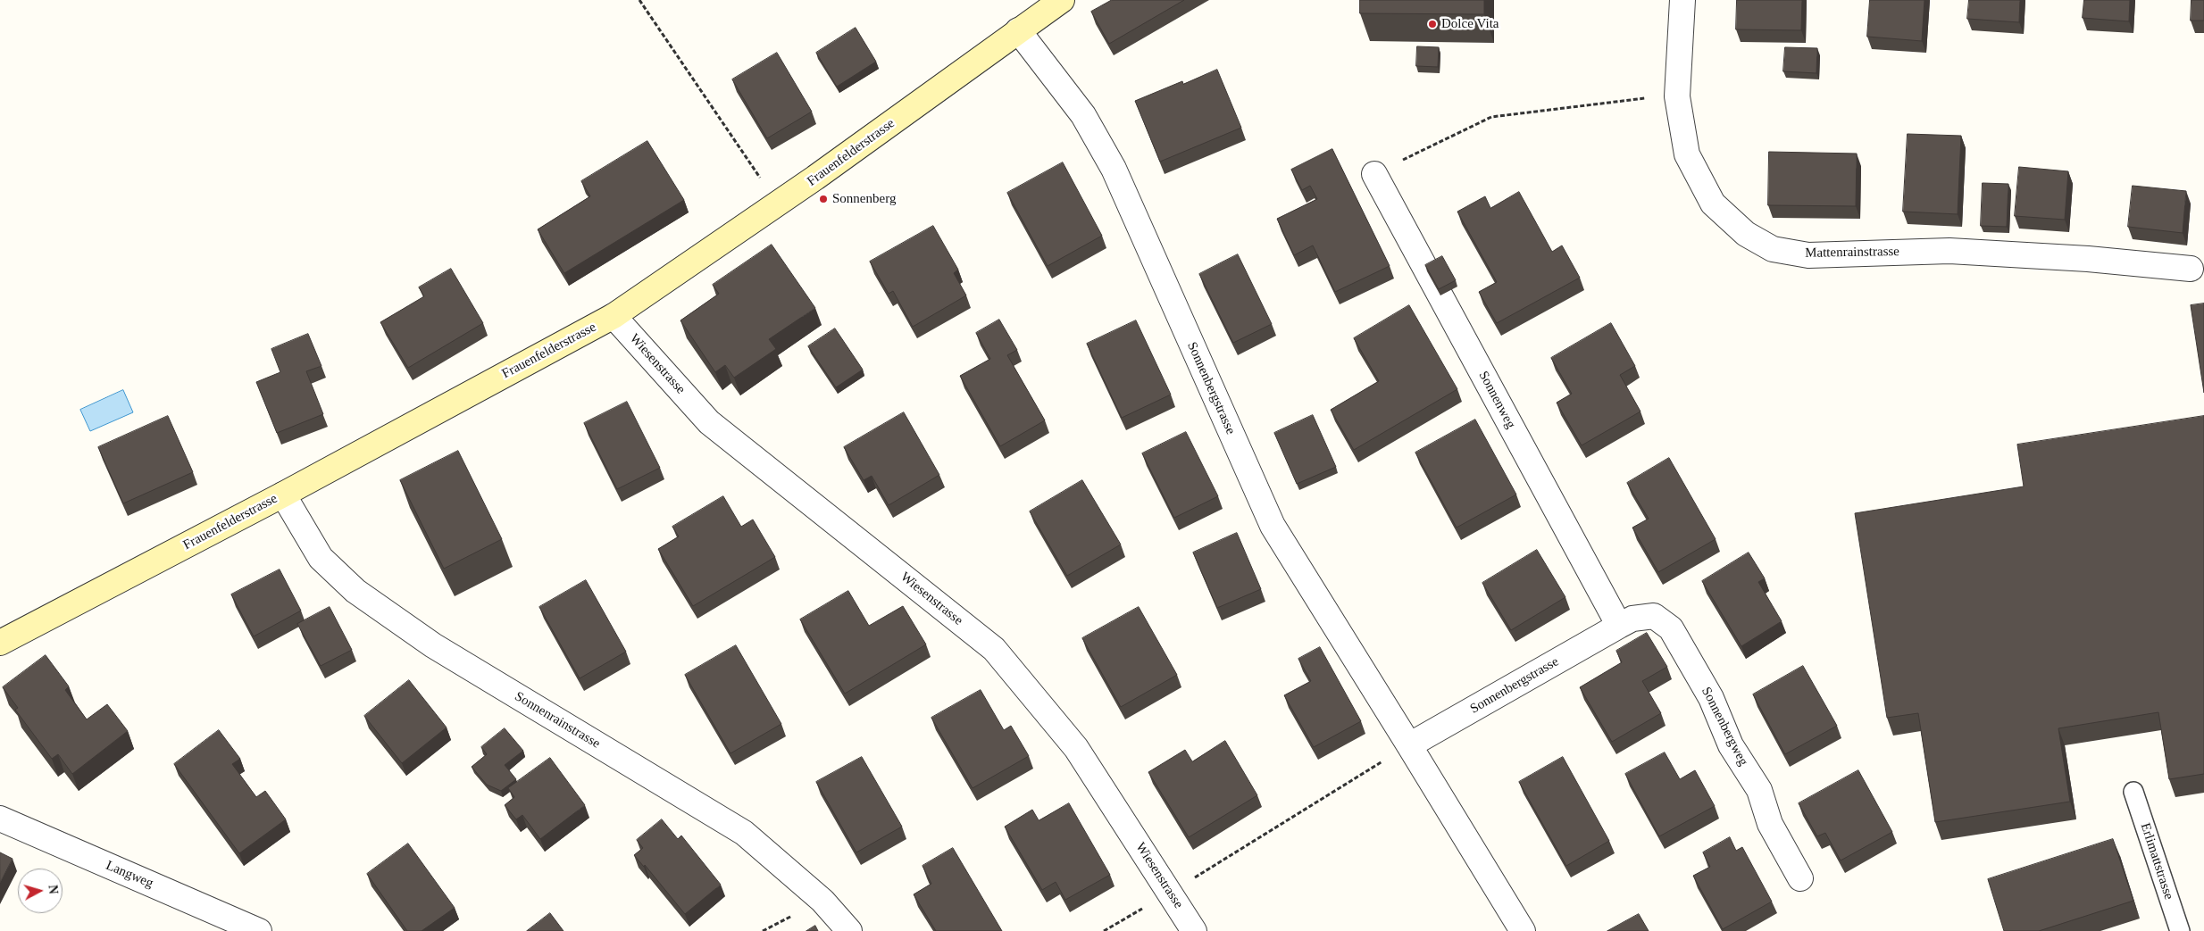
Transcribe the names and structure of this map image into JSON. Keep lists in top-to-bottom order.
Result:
{
  "streets": {
    "street": [
      "Frauenfelderstrasse",
      "Mattenrainstrasse",
      "Wiesenstrasse",
      "Sonnenbergstrasse",
      "Sonnenweg",
      "Sonnenrainstrasse",
      "Sonnenbergweg",
      "Langweg"
    ],
    "lane": ["Erlimattstrasse"]
  },
  "crossings": [
    ["Frauenfelderstrasse", "Wiesenstrasse"],
    ["Frauenfelderstrasse", "Sonnenbergstrasse"],
    ["Frauenfelderstrasse", "Sonnenrainstrasse"],
    ["Sonnenbergstrasse", "Sonnenweg"],
    ["Sonnenbergstrasse", "Sonnenbergweg"],
    ["Sonnenweg", "Sonnenbergweg"]
  ],
  "places": ["Dolce Vita", "Sonnenberg"],
  "north": "right"
}
